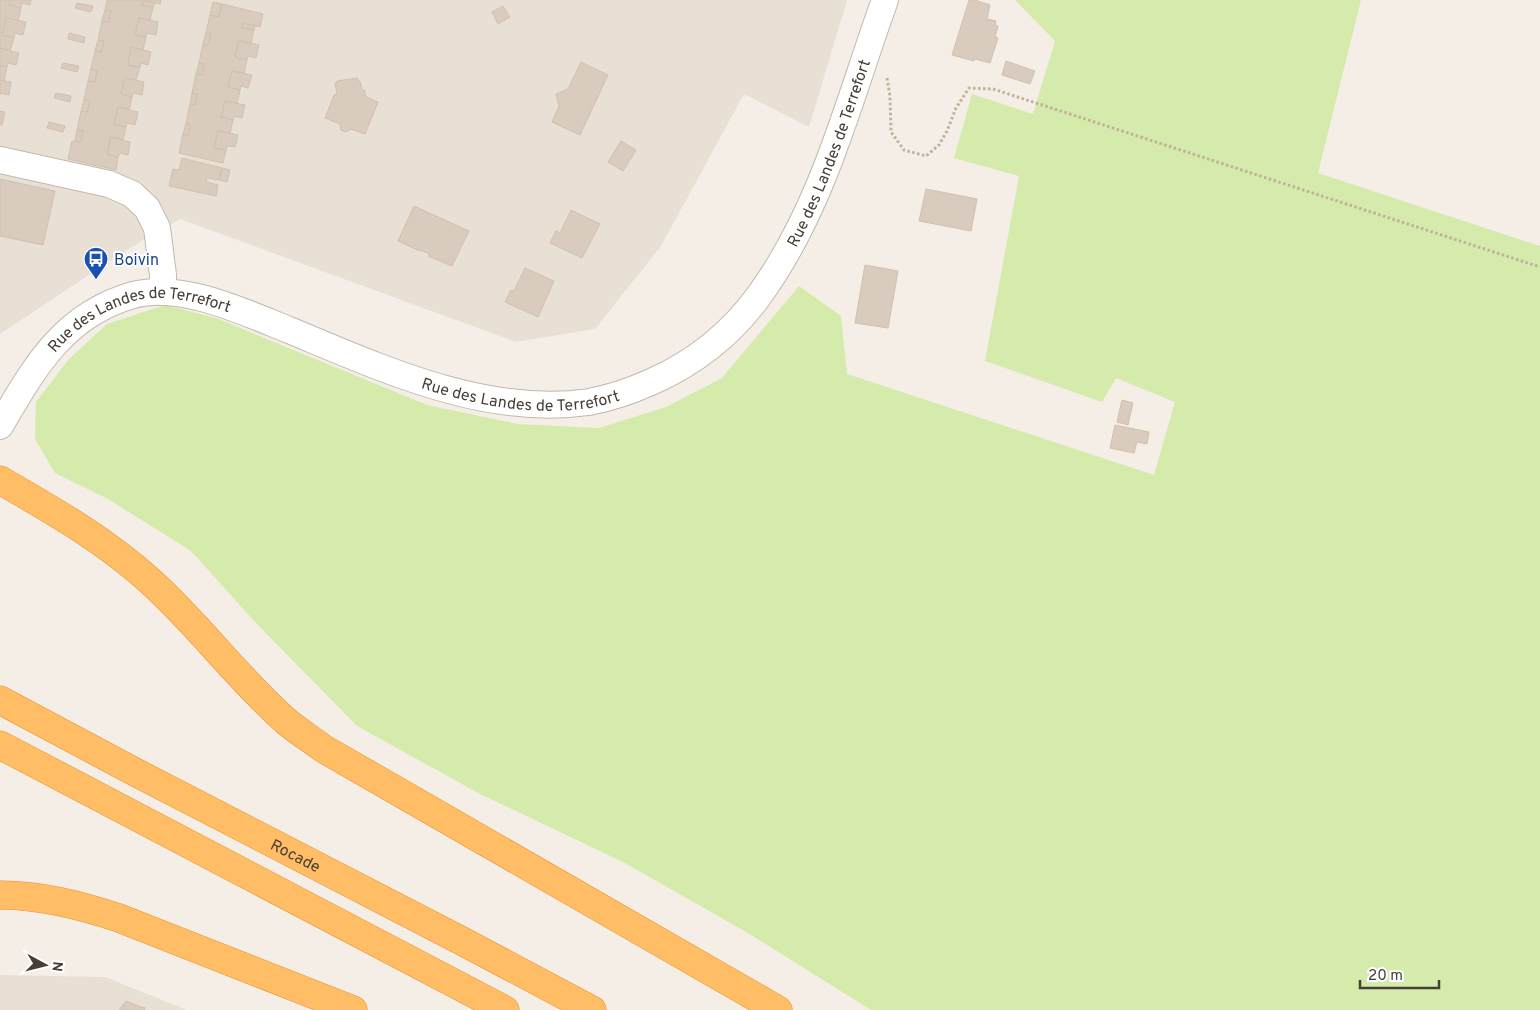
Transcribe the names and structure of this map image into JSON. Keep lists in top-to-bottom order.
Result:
{
  "streets": {
    "highway": ["Rocade"],
    "street": ["Rue des Landes de Terrefort"]
  },
  "places": {
    "bus stop": ["Boivin"]
  },
  "scale_bar": "20 m",
  "north": "right"
}
